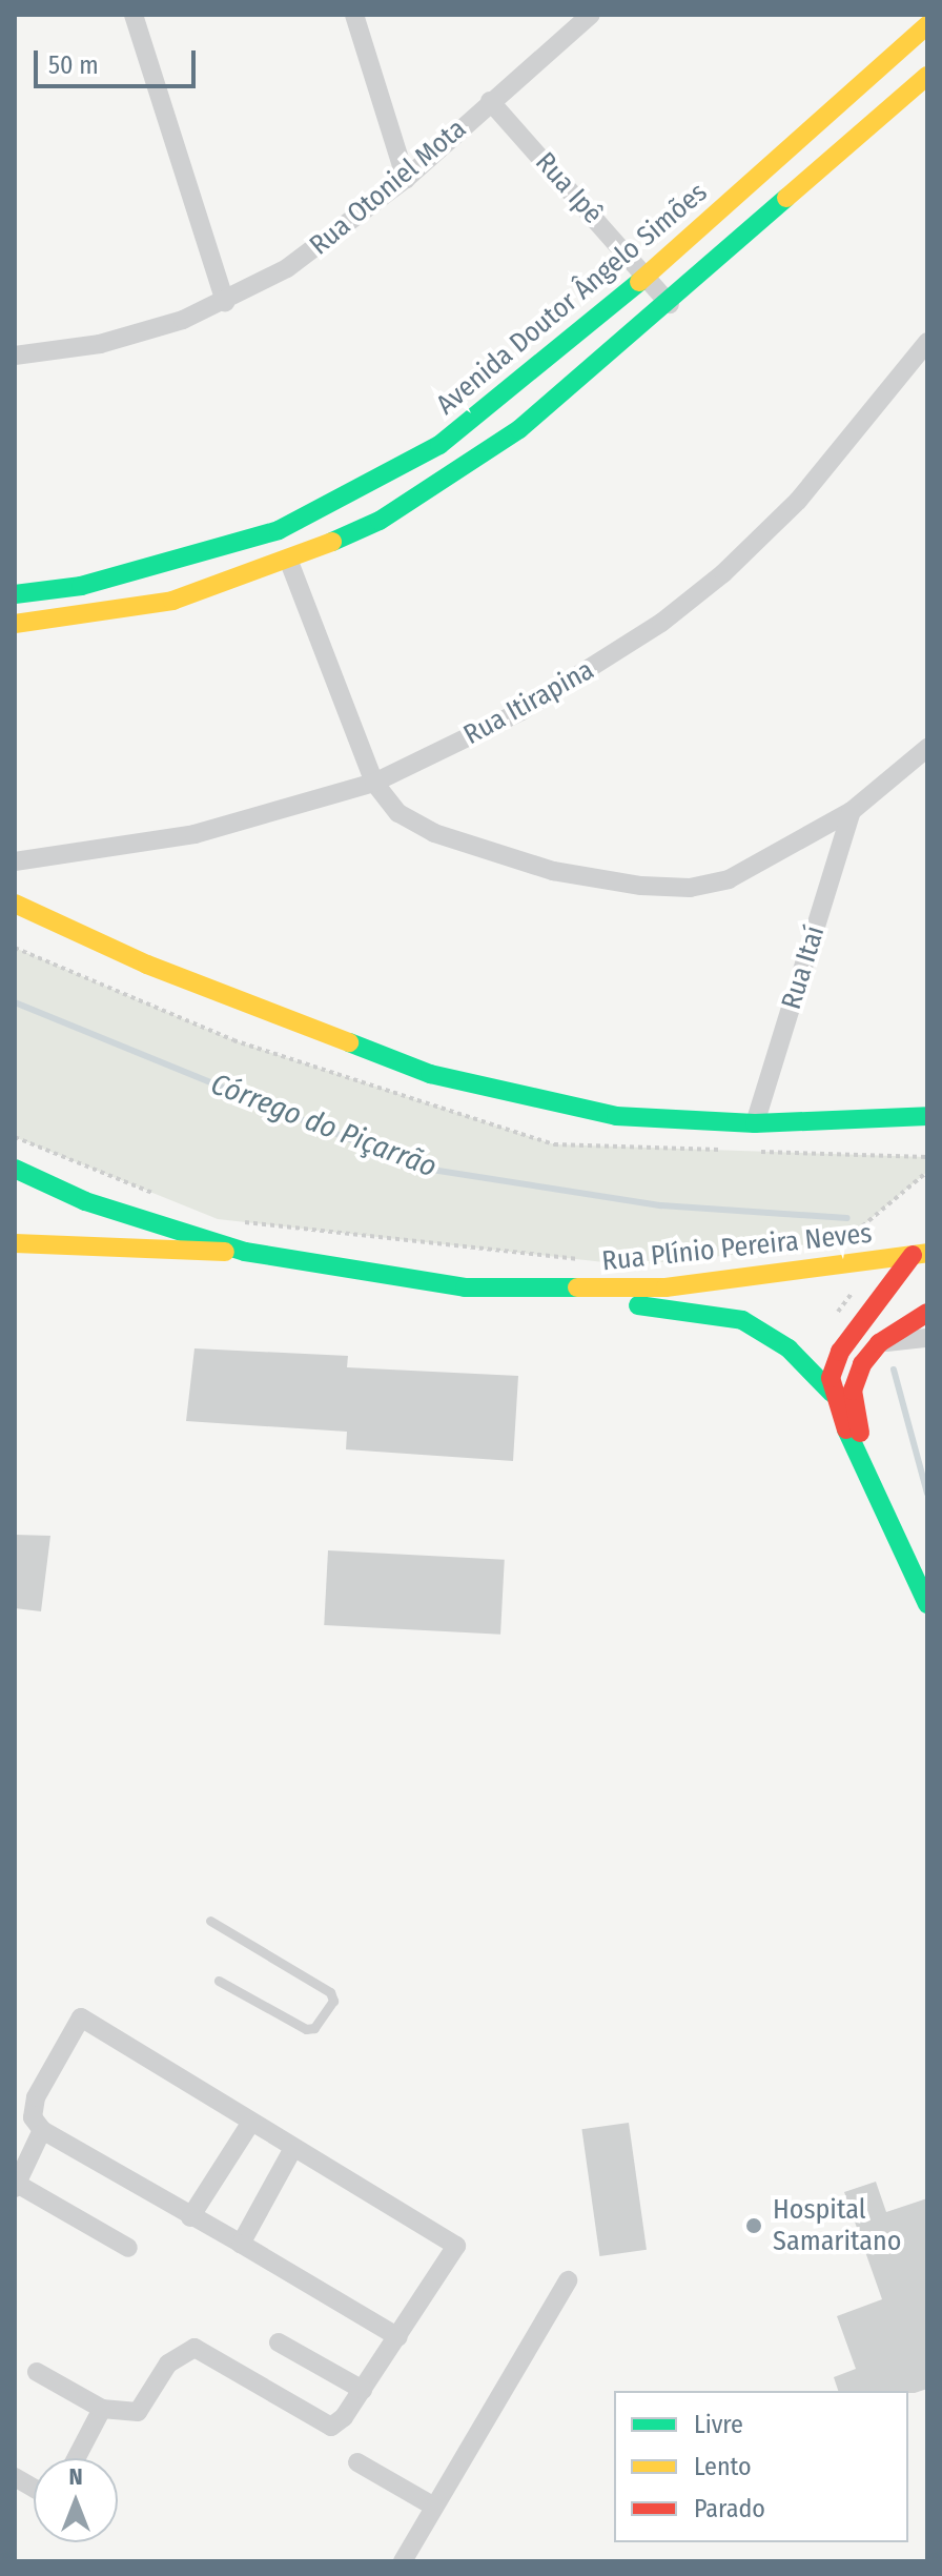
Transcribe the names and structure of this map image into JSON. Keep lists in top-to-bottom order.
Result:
{
  "streets": {
    "main road": ["Avenida Doutor Ângelo Simões", "Rua Plínio Pereira Neves"],
    "street": [
      "Rua Otoniel Mota",
      "Rua Ipê",
      "Rua Itirapina",
      "Rua Itaí"
    ]
  },
  "crossings": [
    ["Rua Otoniel Mota", "Rua Ipê"],
    ["Rua Ipê", "Avenida Doutor Ângelo Simões"]
  ],
  "water": ["Córrego do Piçarrão"],
  "places": ["Hospital Samaritano"],
  "legend": ["Livre", "Lento", "Parado"],
  "scale_bar": "50 m",
  "north": "top"
}
